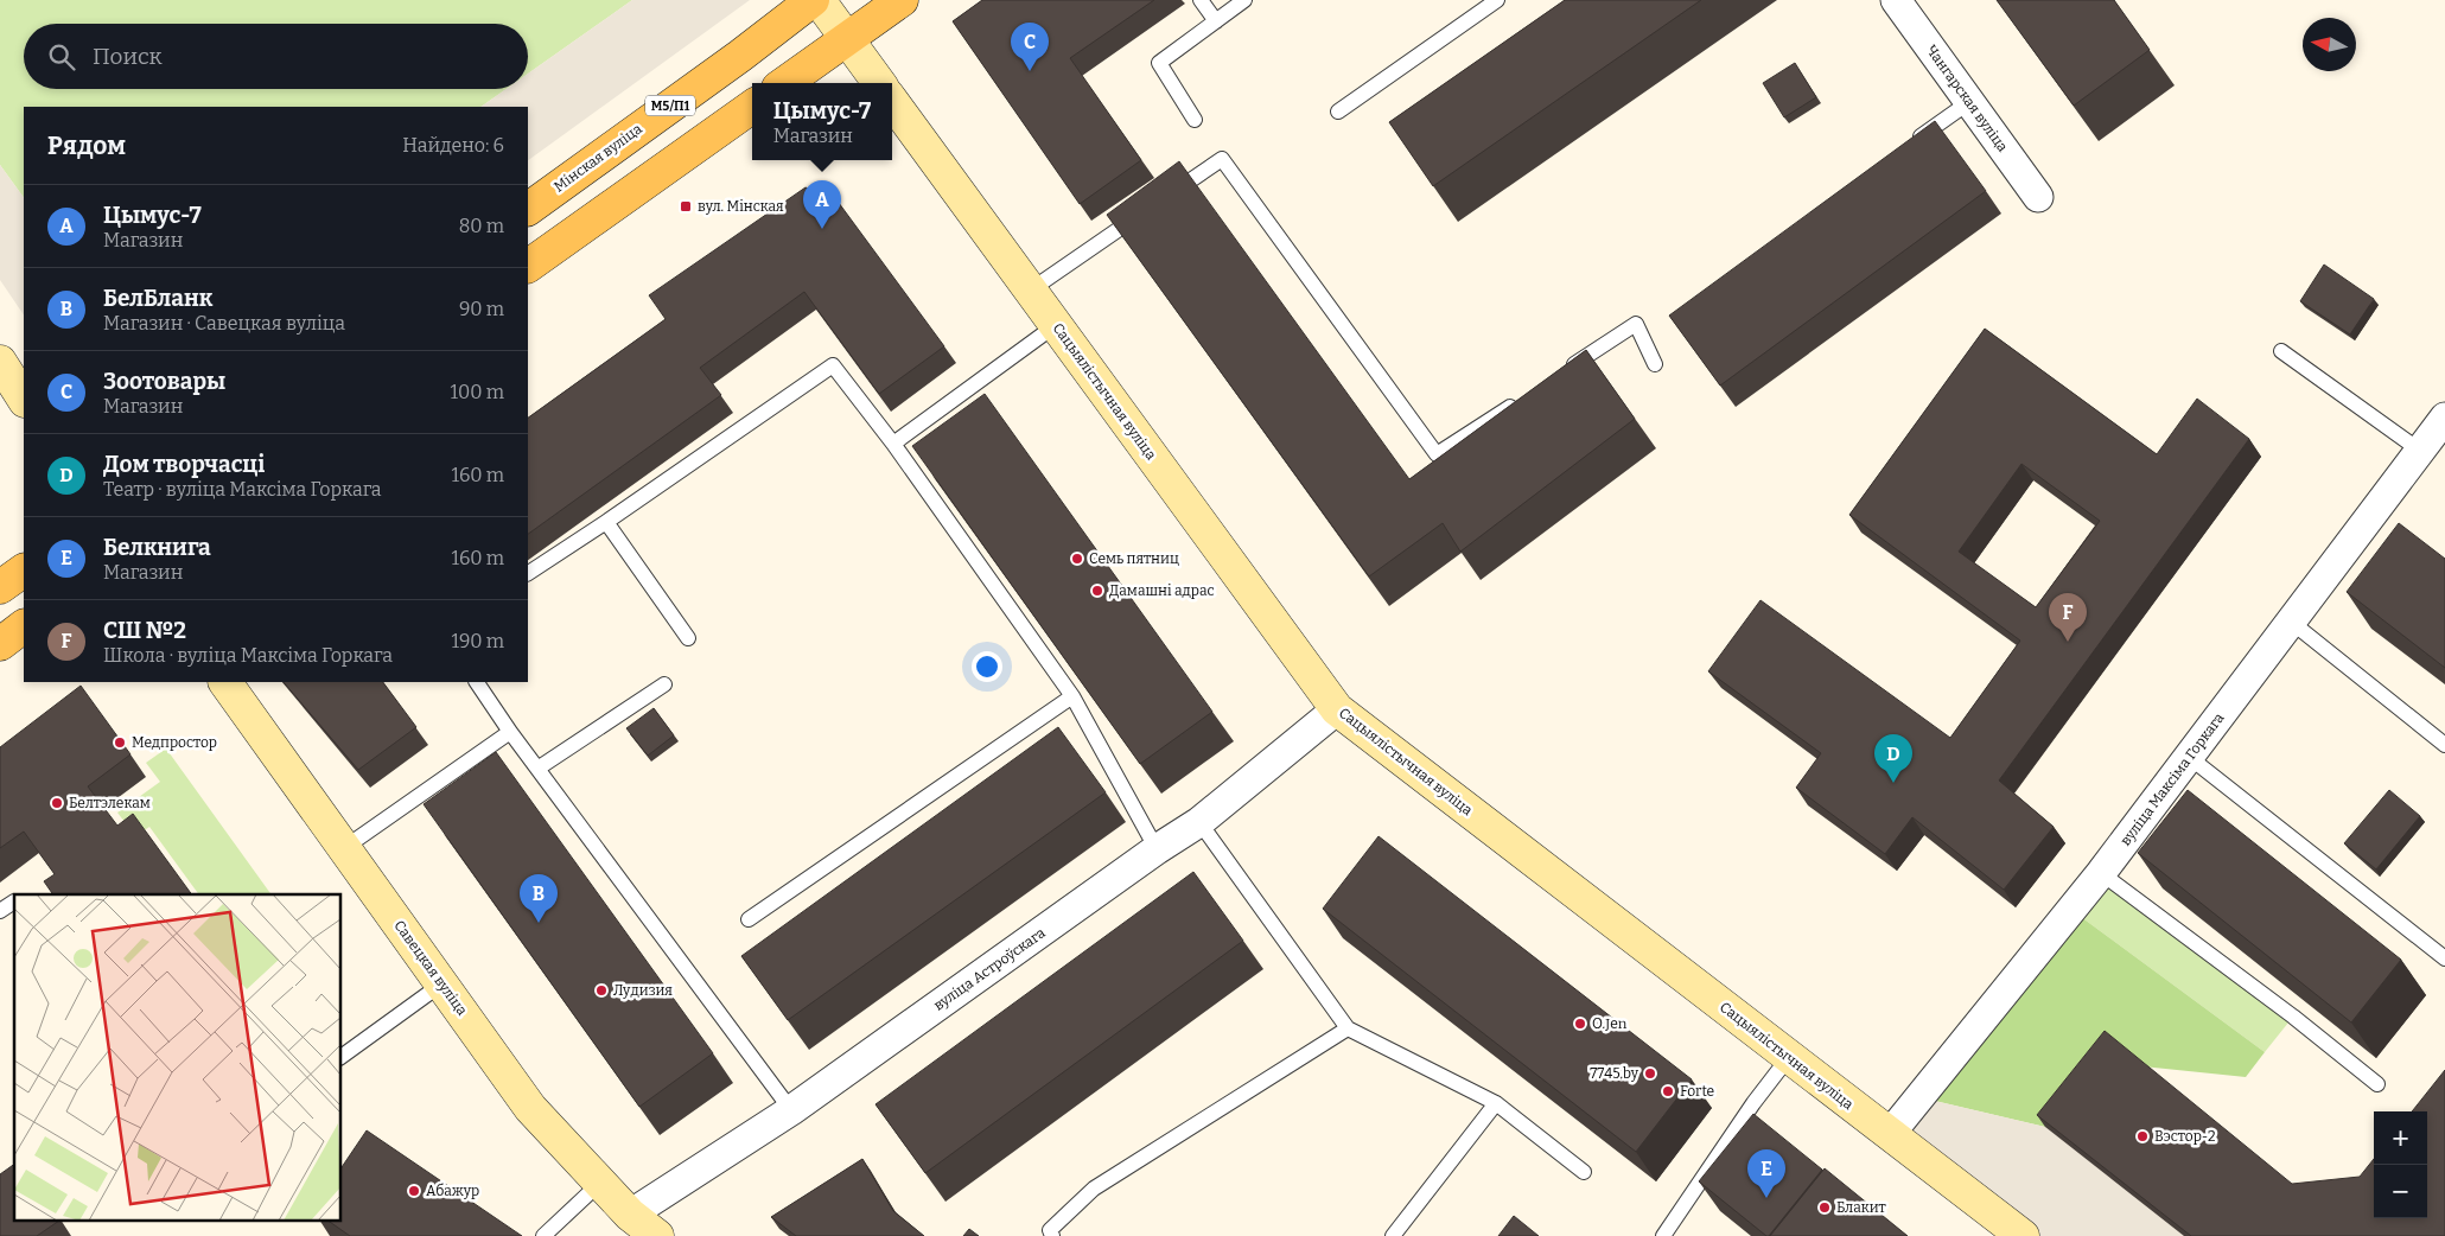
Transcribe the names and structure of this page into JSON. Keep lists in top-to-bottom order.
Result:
{
  "streets": {
    "main road": ["М5/П1", "Мінская вуліца"],
    "street": [
      "Чангарская вуліца",
      "Сацыялістычная вуліца",
      "вуліца Максіма Горкага",
      "Савецкая вуліца",
      "вуліца Астроўскага"
    ]
  },
  "crossings": [
    ["Сацыялістычная вуліца", "вуліца Максіма Горкага"],
    ["Сацыялістычная вуліца", "вуліца Астроўскага"],
    ["Савецкая вуліца", "вуліца Астроўскага"]
  ],
  "places": {
    "transit": ["вул. Мінская"],
    "other": [
      "Семь пятниц",
      "Дамашні адрас",
      "Медпростор",
      "Белтэлекам",
      "Лудизия",
      "O.Jen",
      "7745.by",
      "Forte",
      "Вэстор-2",
      "Абажур",
      "Блакит"
    ]
  },
  "north": "left",
  "page": {
    "pins": [
      "C",
      "A",
      "F",
      "D",
      "B",
      "E"
    ],
    "search": "Поиск",
    "popup": ["Цымус-7", "Магазин"],
    "heading": ["Рядом", "Найдено: 6"],
    "list": [
      {
        "mark": "A",
        "name": "Цымус-7",
        "note": "Магазин",
        "value": "80 m"
      },
      {
        "mark": "B",
        "name": "БелБланк",
        "note": "Магазин · Савецкая вуліца",
        "value": "90 m"
      },
      {
        "mark": "C",
        "name": "Зоотовары",
        "note": "Магазин",
        "value": "100 m"
      },
      {
        "mark": "D",
        "name": "Дом творчасці",
        "note": "Театр · вуліца Максіма Горкага",
        "value": "160 m"
      },
      {
        "mark": "E",
        "name": "Белкнига",
        "note": "Магазин",
        "value": "160 m"
      },
      {
        "mark": "F",
        "name": "СШ №2",
        "note": "Школа · вуліца Максіма Горкага",
        "value": "190 m"
      }
    ],
    "map_buttons": ["+", "−"]
  }
}
